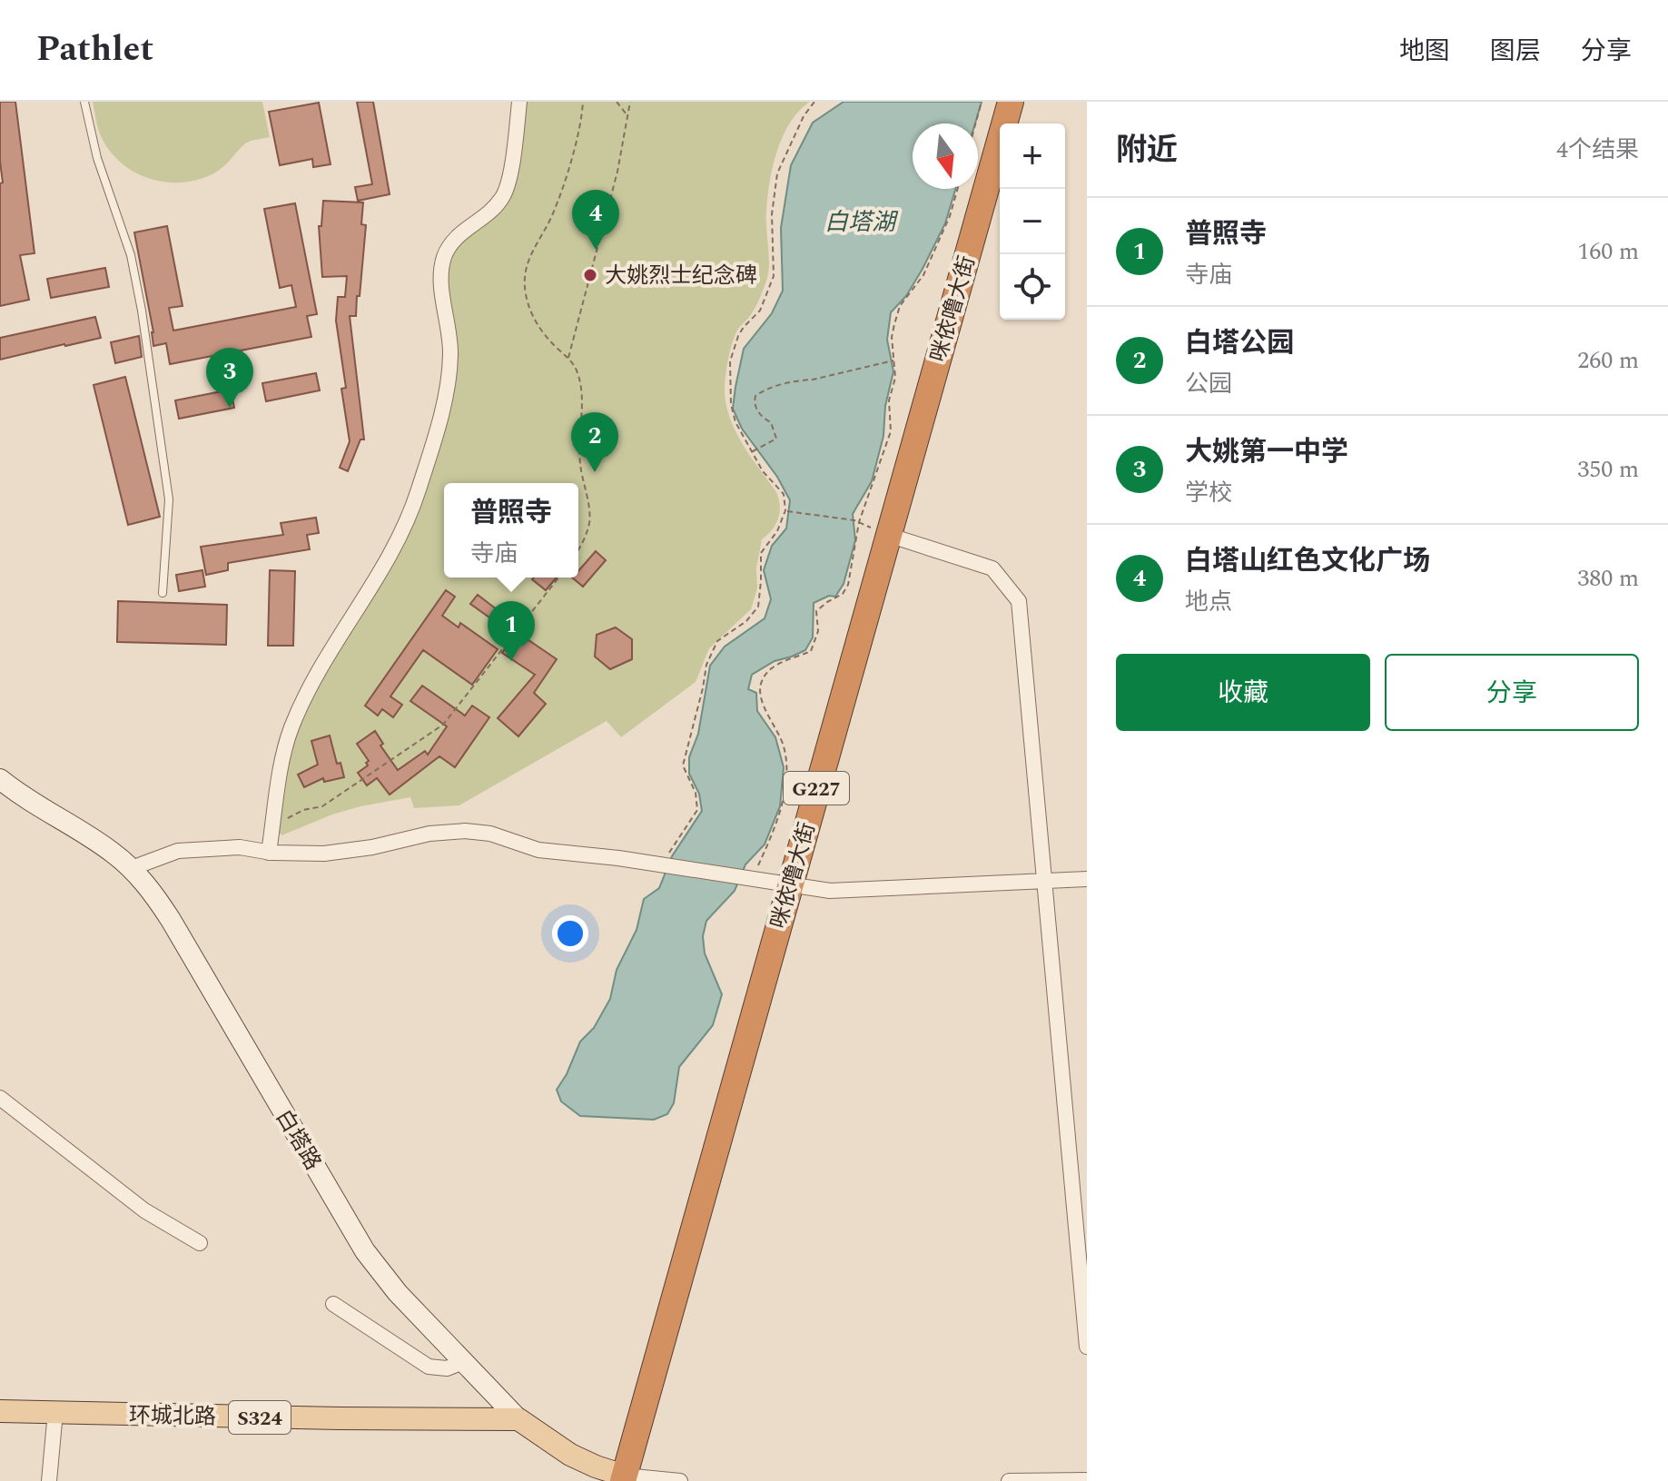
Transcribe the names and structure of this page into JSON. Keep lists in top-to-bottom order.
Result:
{
  "streets": {
    "highway": ["咪依噜大街", "G227"],
    "main road": ["白塔路", "环城北路", "S324"]
  },
  "crossings": [
    ["咪依噜大街", "白塔路"],
    ["白塔路", "环城北路"]
  ],
  "water": ["白塔湖"],
  "places": ["大姚烈士纪念碑"],
  "north": "bottom",
  "page": {
    "header": "Pathlet",
    "nav": ["地图", "图层", "分享"],
    "heading": ["附近", "4个结果"],
    "map_buttons": ["+", "−"],
    "pins": [
      "4",
      "3",
      "2",
      "1"
    ],
    "list": [
      {
        "mark": "1",
        "name": "普照寺",
        "note": "寺庙",
        "value": "160 m"
      },
      {
        "mark": "2",
        "name": "白塔公园",
        "note": "公园",
        "value": "260 m"
      },
      {
        "mark": "3",
        "name": "大姚第一中学",
        "note": "学校",
        "value": "350 m"
      },
      {
        "mark": "4",
        "name": "白塔山红色文化广场",
        "note": "地点",
        "value": "380 m"
      }
    ],
    "popup": ["普照寺", "寺庙"],
    "buttons": ["收藏", "分享"]
  }
}
